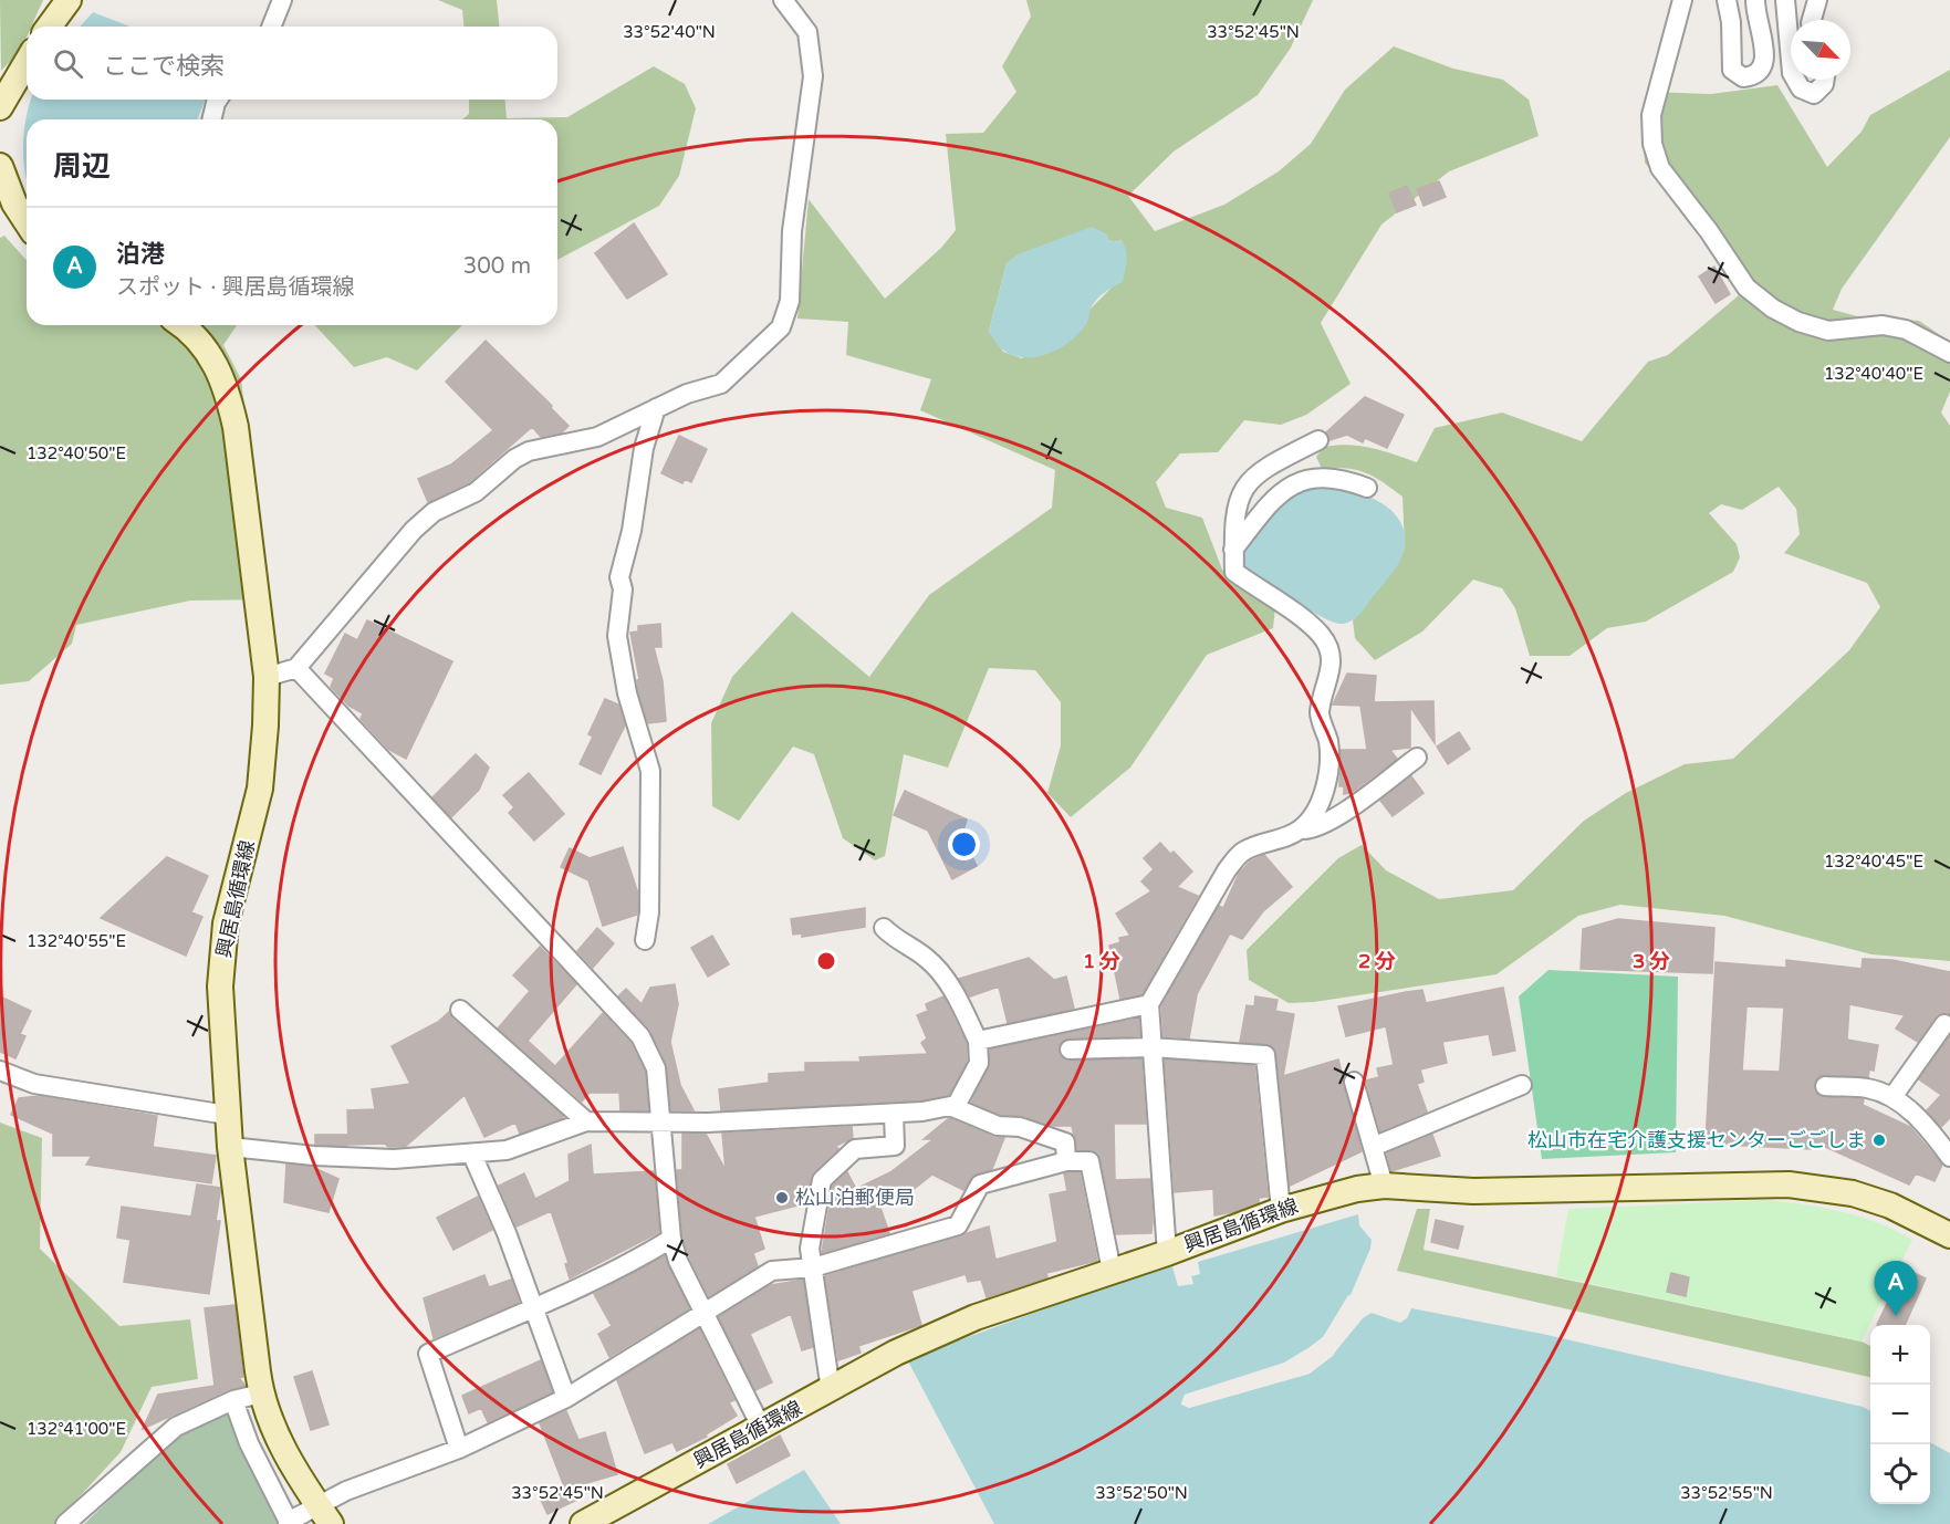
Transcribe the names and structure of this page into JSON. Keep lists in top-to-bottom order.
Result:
{
  "streets": {
    "main road": ["興居島循環線"]
  },
  "places": ["松山市在宅介護支援センターごごしま", "松山泊郵便局"],
  "north": "bottom right",
  "page": {
    "search": "ここで検索",
    "heading": "周辺",
    "list": [
      {
        "mark": "A",
        "name": "泊港",
        "note": "スポット · 興居島循環線",
        "value": "300 m"
      }
    ],
    "pins": "A",
    "map_buttons": ["+", "−"]
  },
  "coordinates": [
    "33°52'40\"N",
    "33°52'45\"N",
    "132°40'40\"E",
    "132°40'50\"E",
    "132°40'45\"E",
    "132°40'55\"E",
    "132°41'00\"E",
    "33°52'50\"N",
    "33°52'55\"N"
  ],
  "rings": ["1 分", "2 分", "3 分"]
}
